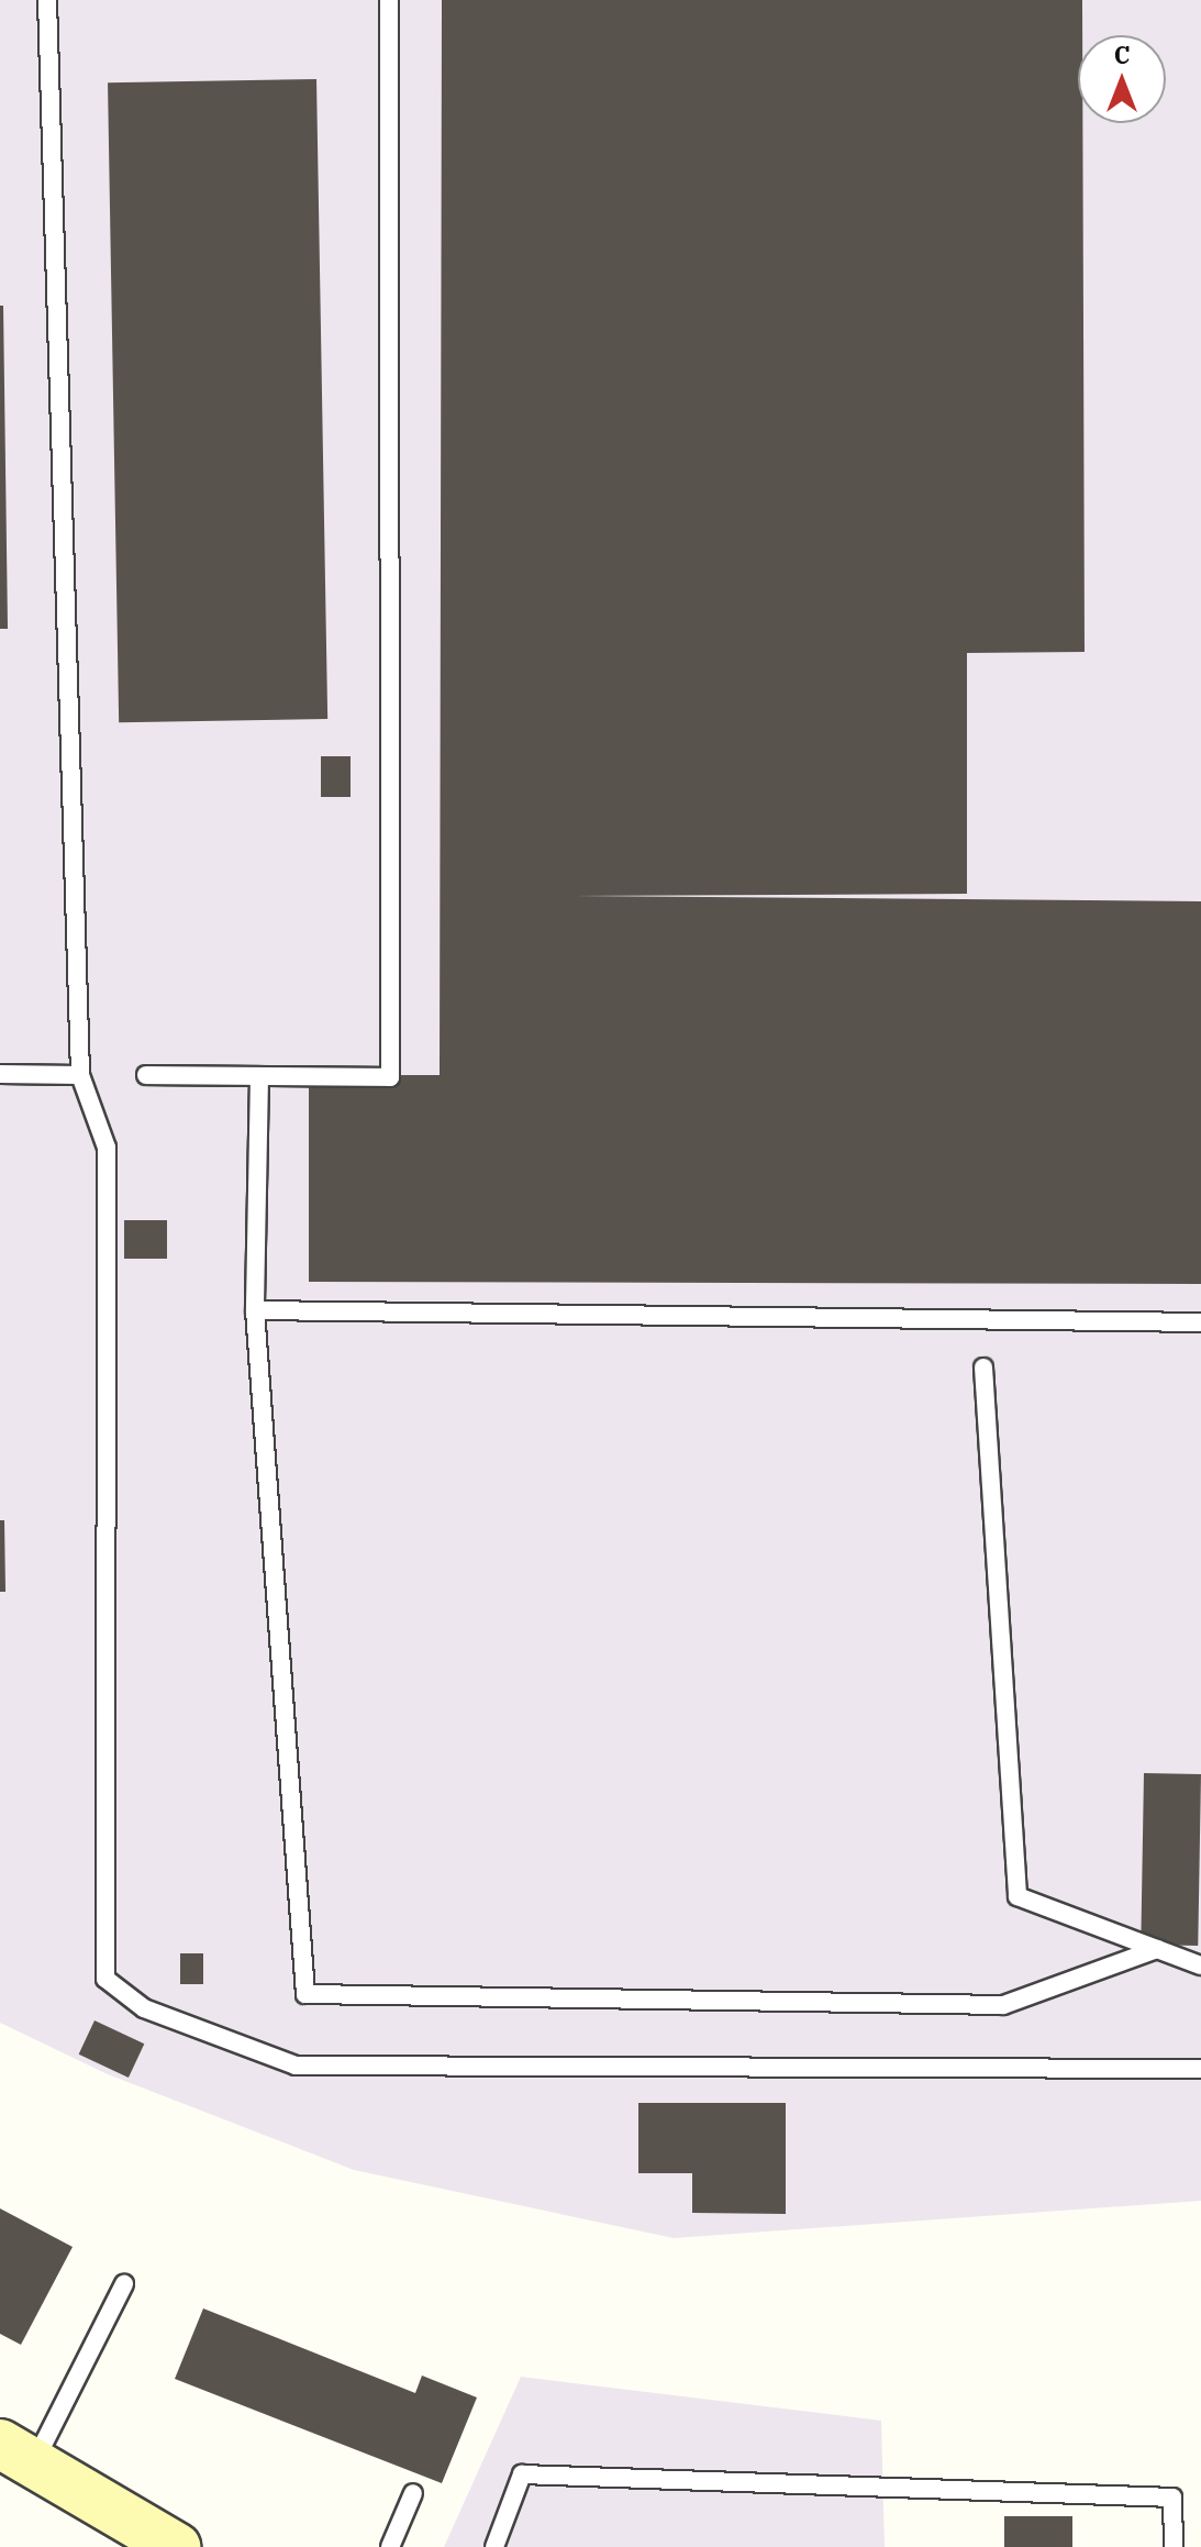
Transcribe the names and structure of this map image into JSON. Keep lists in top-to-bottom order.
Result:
{
  "north": "top"
}
